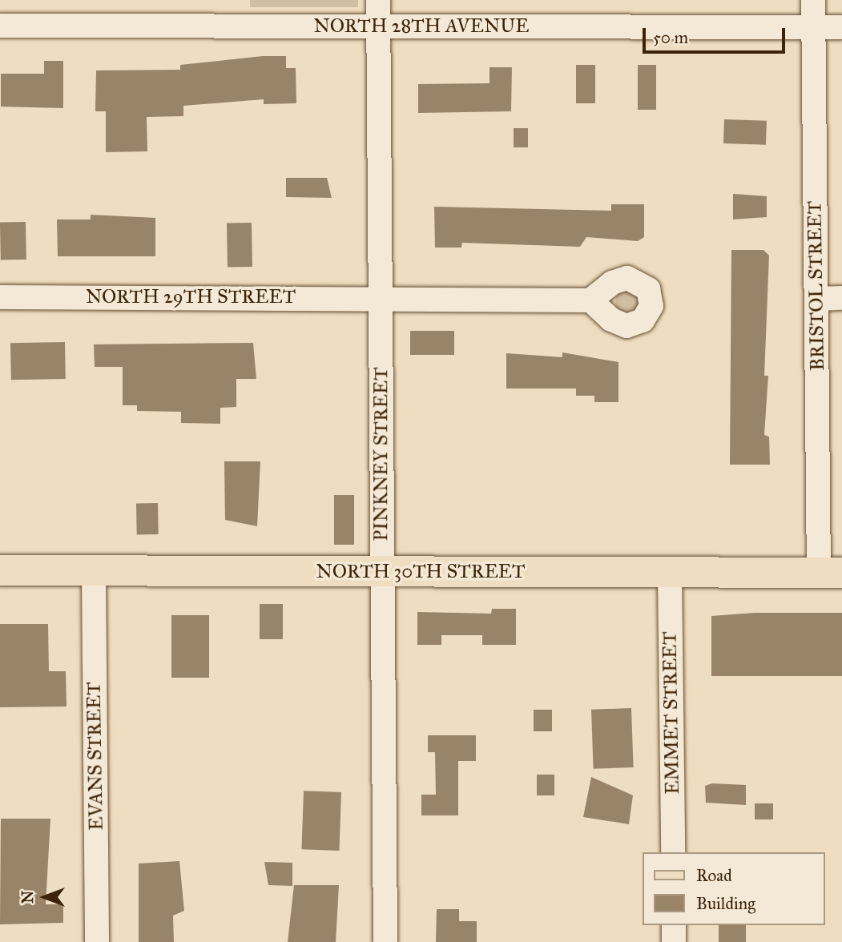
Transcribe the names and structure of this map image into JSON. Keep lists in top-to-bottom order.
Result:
{
  "streets": {
    "main road": ["NORTH 30TH STREET"],
    "street": [
      "NORTH 28TH AVENUE",
      "BRISTOL STREET",
      "NORTH 29TH STREET",
      "PINKNEY STREET",
      "EMMET STREET",
      "EVANS STREET"
    ]
  },
  "crossings": [
    ["NORTH 28TH AVENUE", "BRISTOL STREET"],
    ["NORTH 28TH AVENUE", "PINKNEY STREET"],
    ["BRISTOL STREET", "NORTH 30TH STREET"],
    ["NORTH 29TH STREET", "PINKNEY STREET"],
    ["PINKNEY STREET", "NORTH 30TH STREET"],
    ["NORTH 30TH STREET", "EMMET STREET"],
    ["NORTH 30TH STREET", "EVANS STREET"]
  ],
  "legend": ["Road", "Building"],
  "scale_bar": "50 m",
  "north": "left"
}
